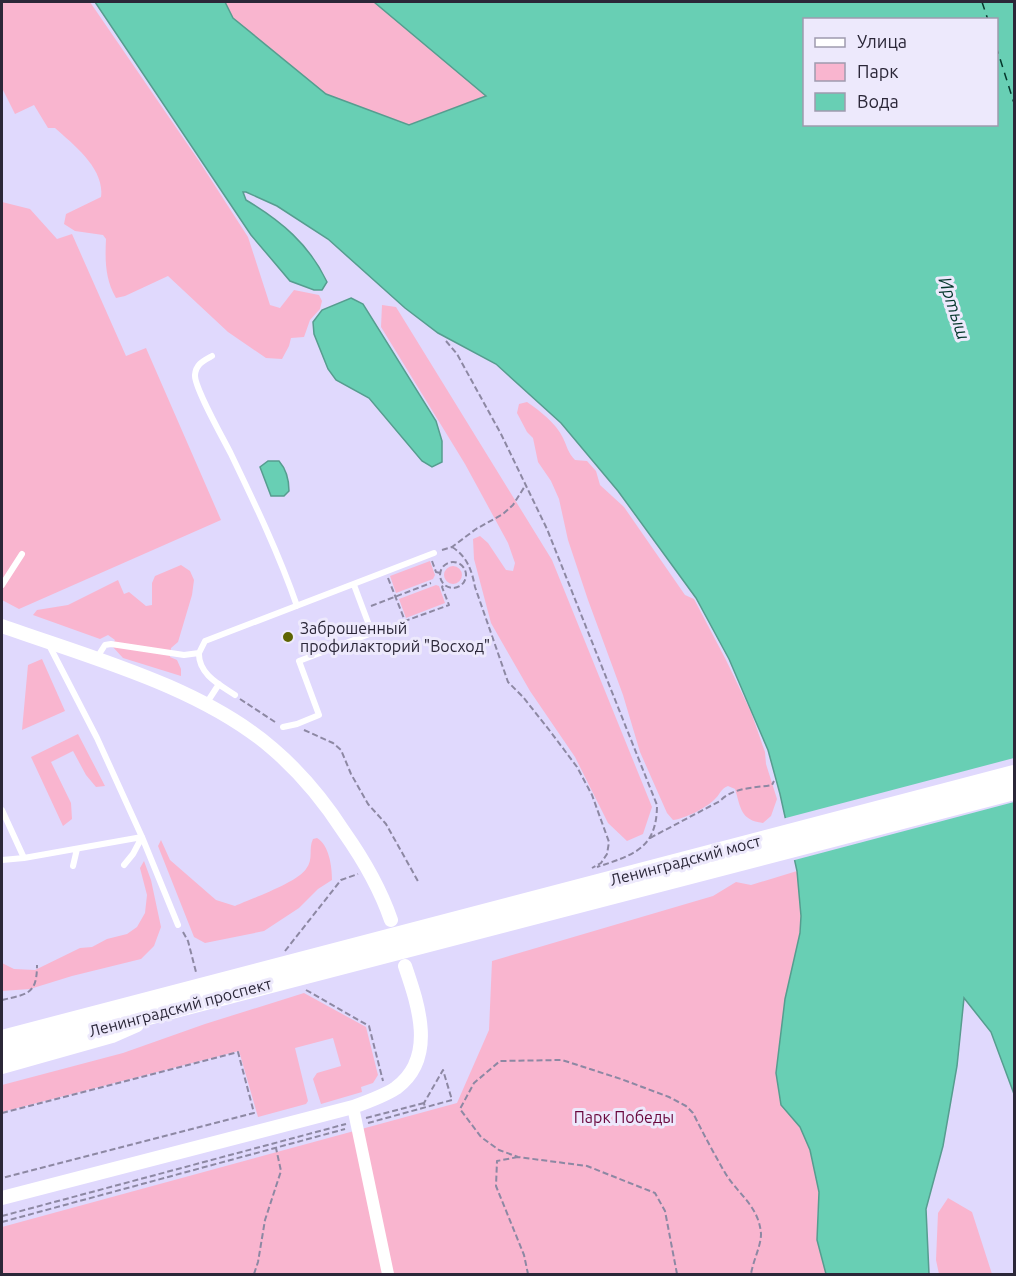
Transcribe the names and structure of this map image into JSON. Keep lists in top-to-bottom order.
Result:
{
  "streets": {
    "main road": ["Ленинградский мост", "Ленинградский проспект"]
  },
  "crossings": [
    ["Ленинградский мост", "Ленинградский проспект"]
  ],
  "water": ["Иртыш"],
  "parks": ["Парк Победы"],
  "places": ["Заброшенный профилакторий \"Восход\""],
  "legend": ["Улица", "Парк", "Вода"]
}
